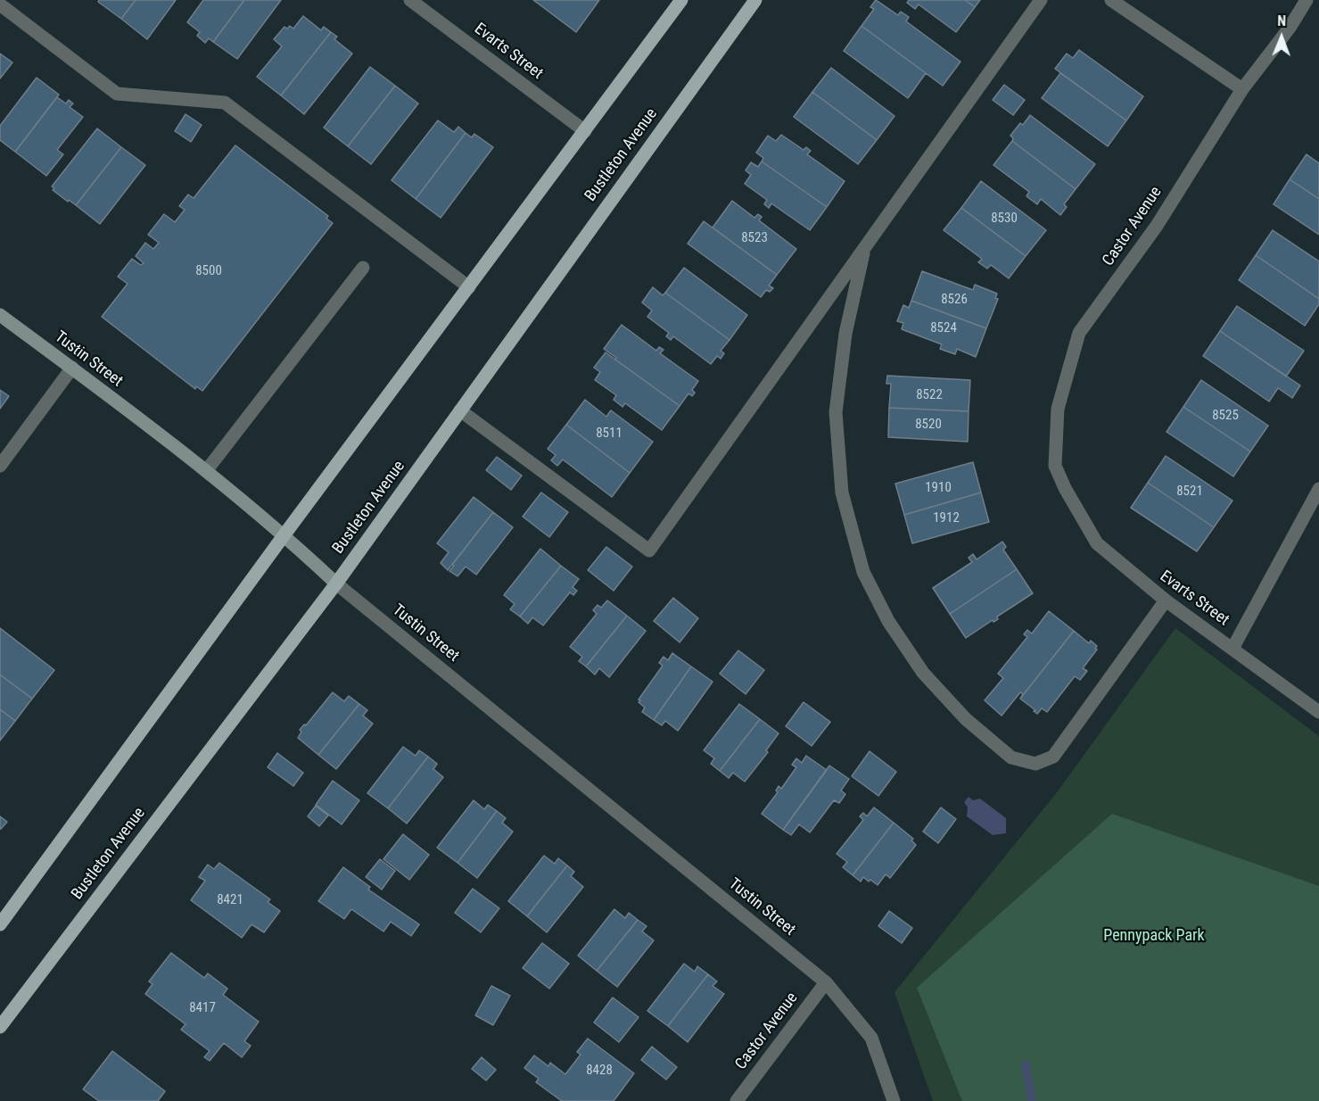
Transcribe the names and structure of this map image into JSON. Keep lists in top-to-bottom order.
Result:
{
  "streets": {
    "main road": ["Bustleton Avenue"],
    "street": ["Evarts Street", "Castor Avenue", "Tustin Street"]
  },
  "crossings": [
    ["Evarts Street", "Castor Avenue"],
    ["Bustleton Avenue", "Tustin Street"],
    ["Castor Avenue", "Tustin Street"]
  ],
  "parks": ["Pennypack Park"],
  "house_numbers": [
    "8530",
    "8523",
    "8500",
    "8526",
    "8524",
    "8522",
    "8525",
    "8520",
    "8511",
    "1910",
    "8521",
    "1912",
    "8421",
    "8417",
    "8428"
  ],
  "north": "top"
}
